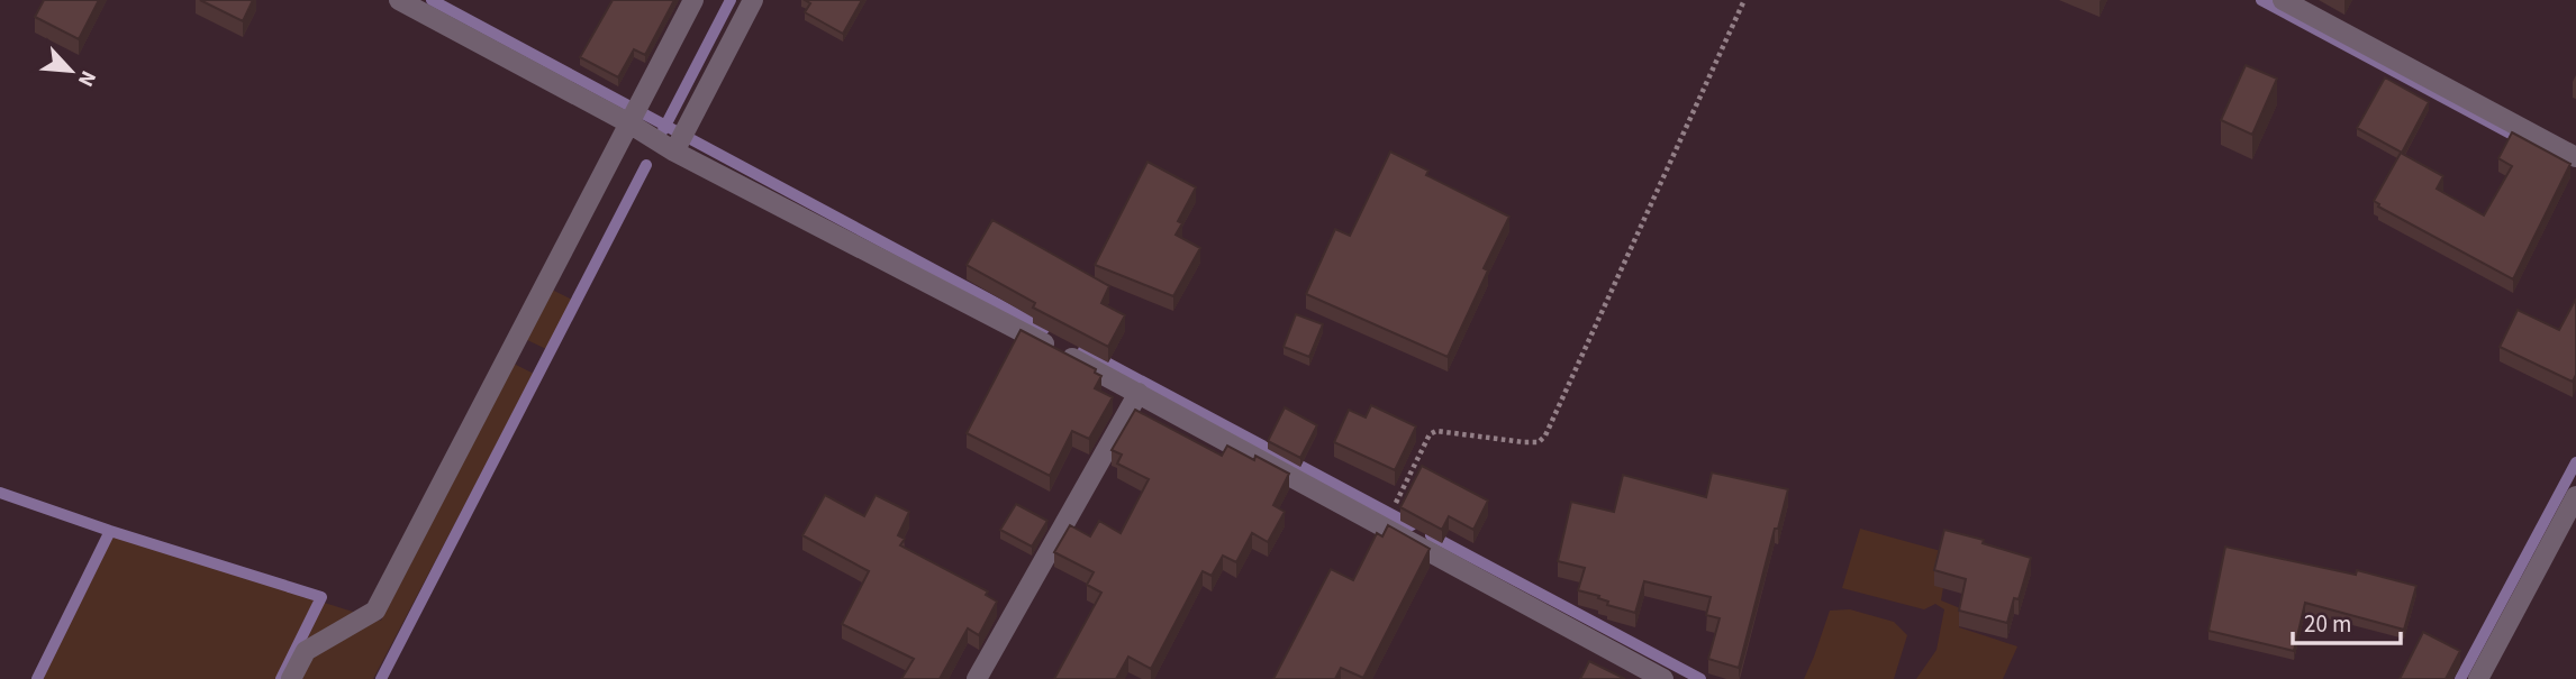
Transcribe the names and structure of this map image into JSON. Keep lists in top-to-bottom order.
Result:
{
  "scale_bar": "20 m",
  "north": "bottom right"
}
